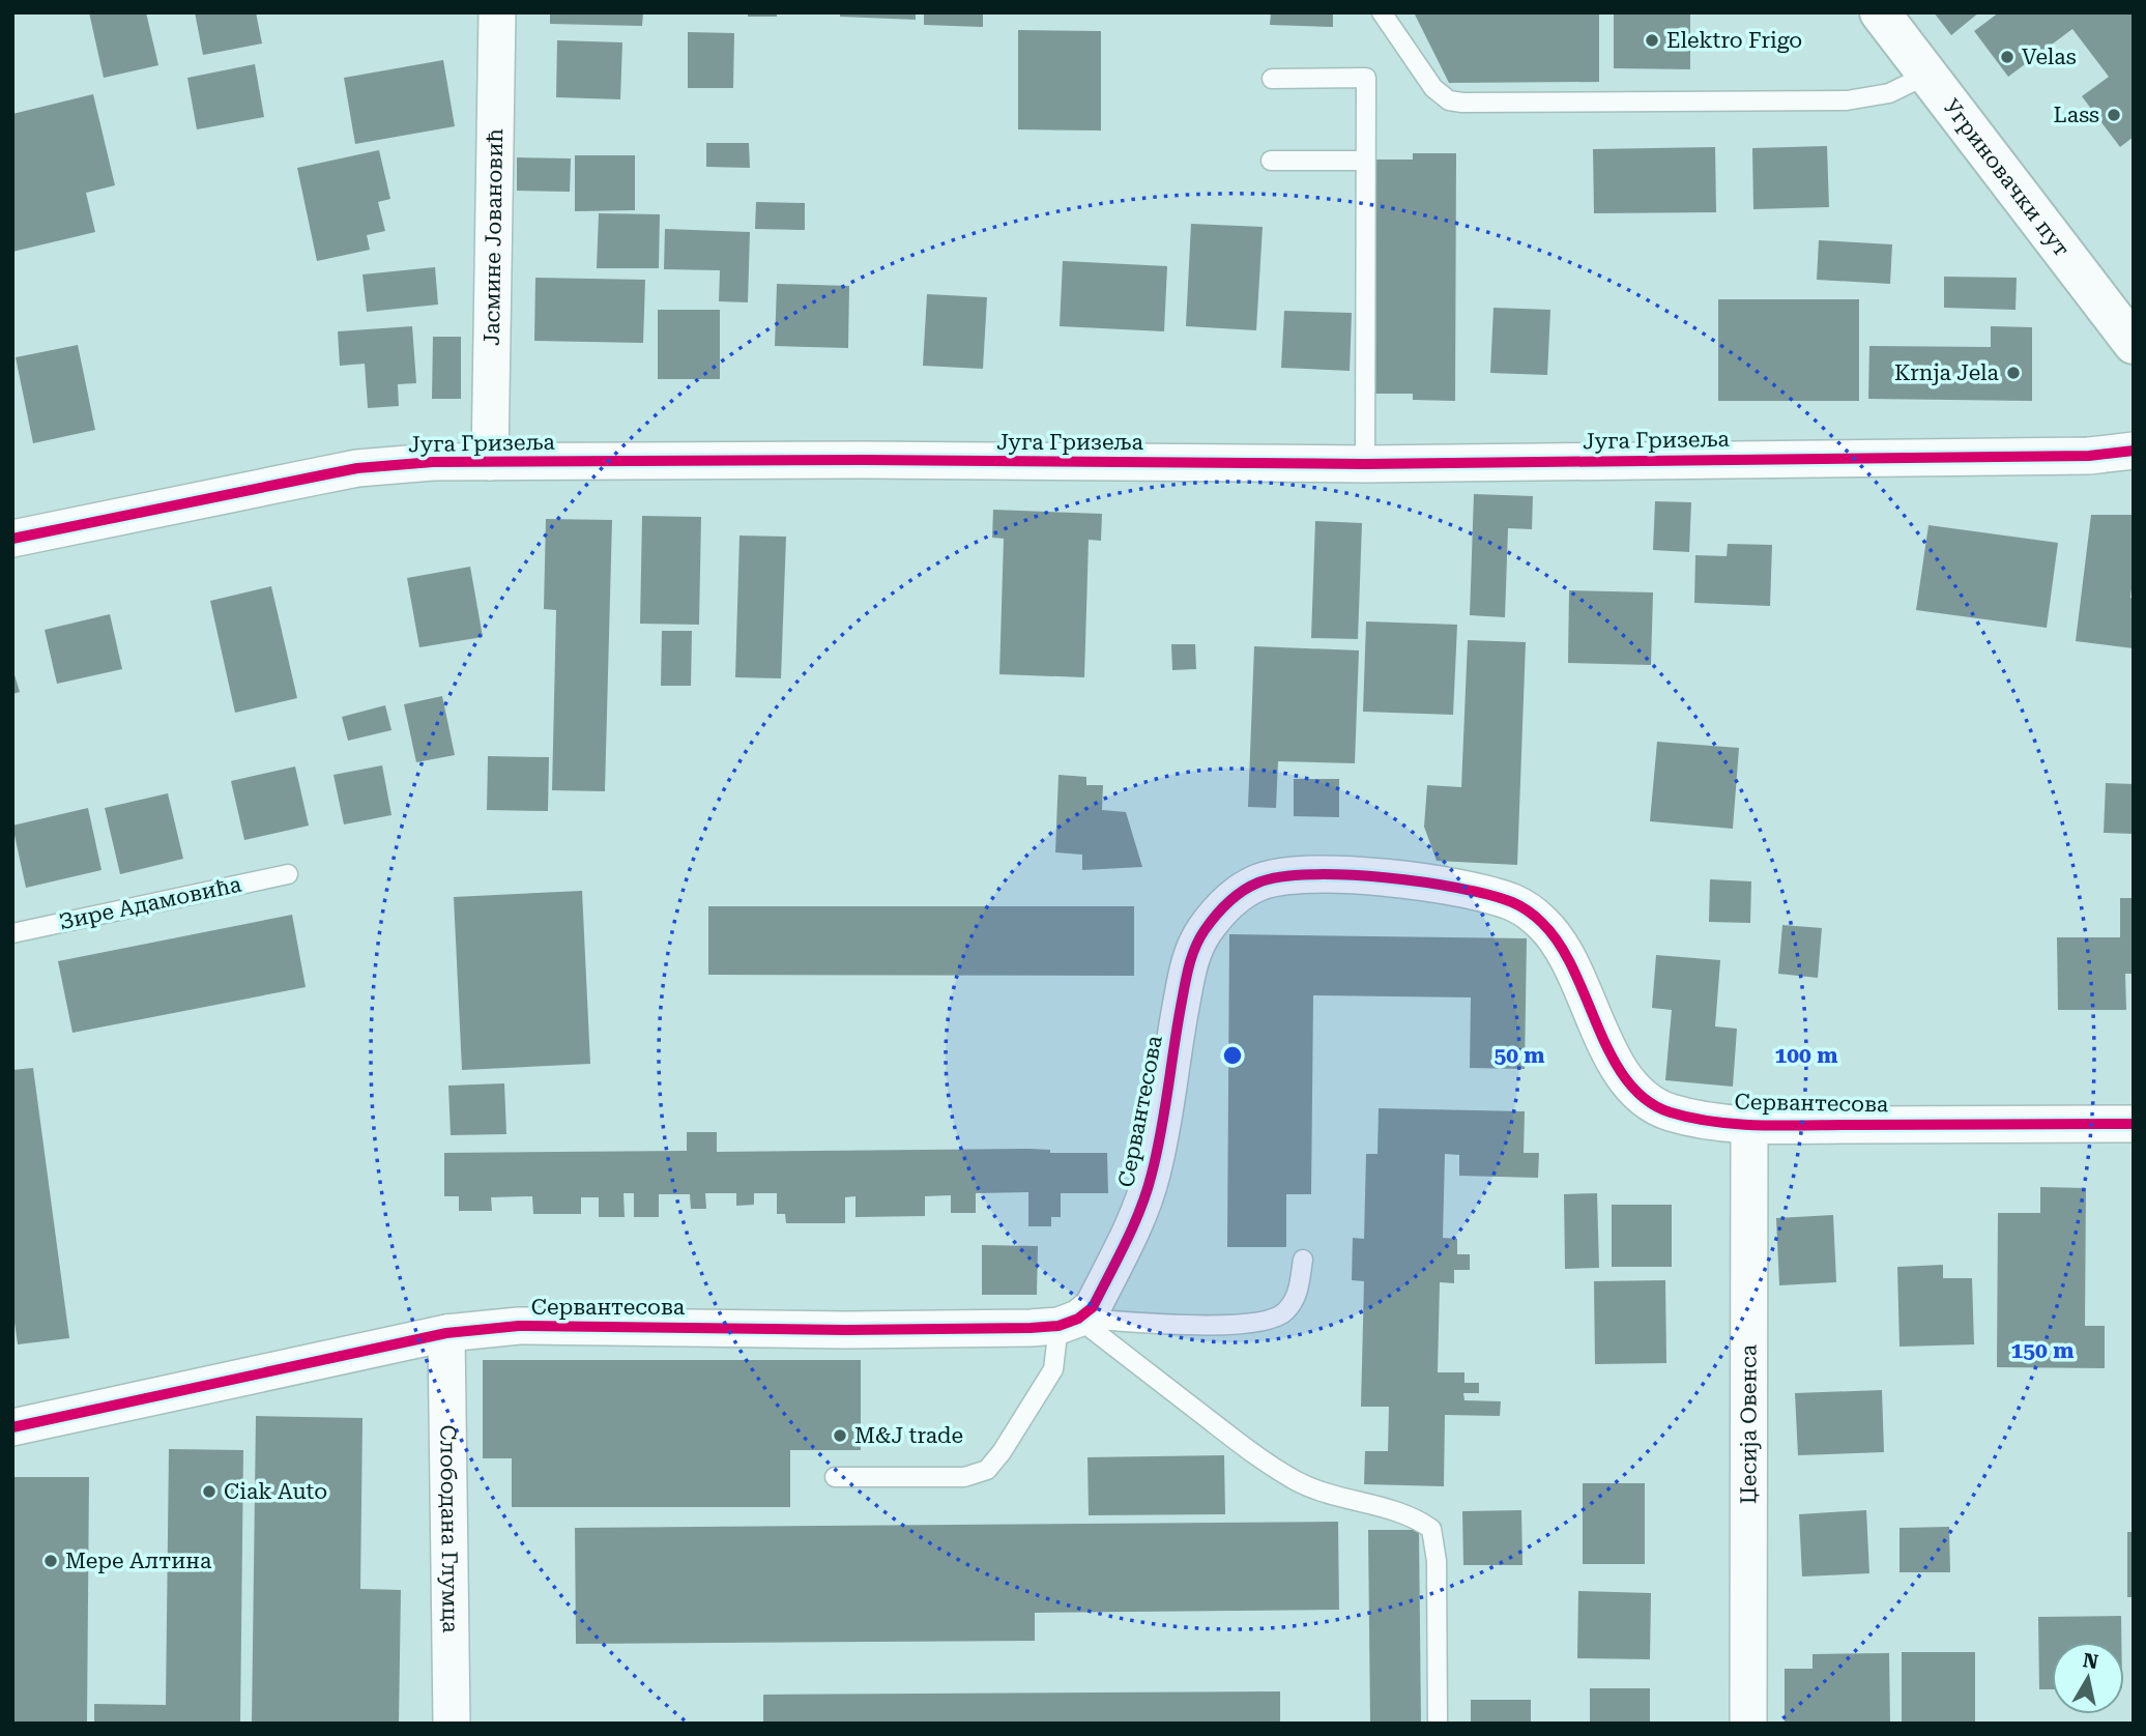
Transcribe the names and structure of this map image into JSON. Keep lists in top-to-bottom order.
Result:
{
  "streets": {
    "street": [
      "Угриновачки пут",
      "Јасмине Јовановић",
      "Југа Гризеља",
      "Сервантесова",
      "Џесија Овенса",
      "Слободана Глумца"
    ],
    "lane": ["Зире Адамовића"]
  },
  "crossings": [
    ["Јасмине Јовановић", "Југа Гризеља"],
    ["Сервантесова", "Џесија Овенса"],
    ["Сервантесова", "Слободана Глумца"]
  ],
  "places": [
    "Elektro Frigo",
    "Velas",
    "Lass",
    "Krnja Jela",
    "M&J trade",
    "Ciak Auto",
    "Мере Алтина"
  ],
  "north": "top",
  "rings": ["50 m", "100 m", "150 m"]
}
